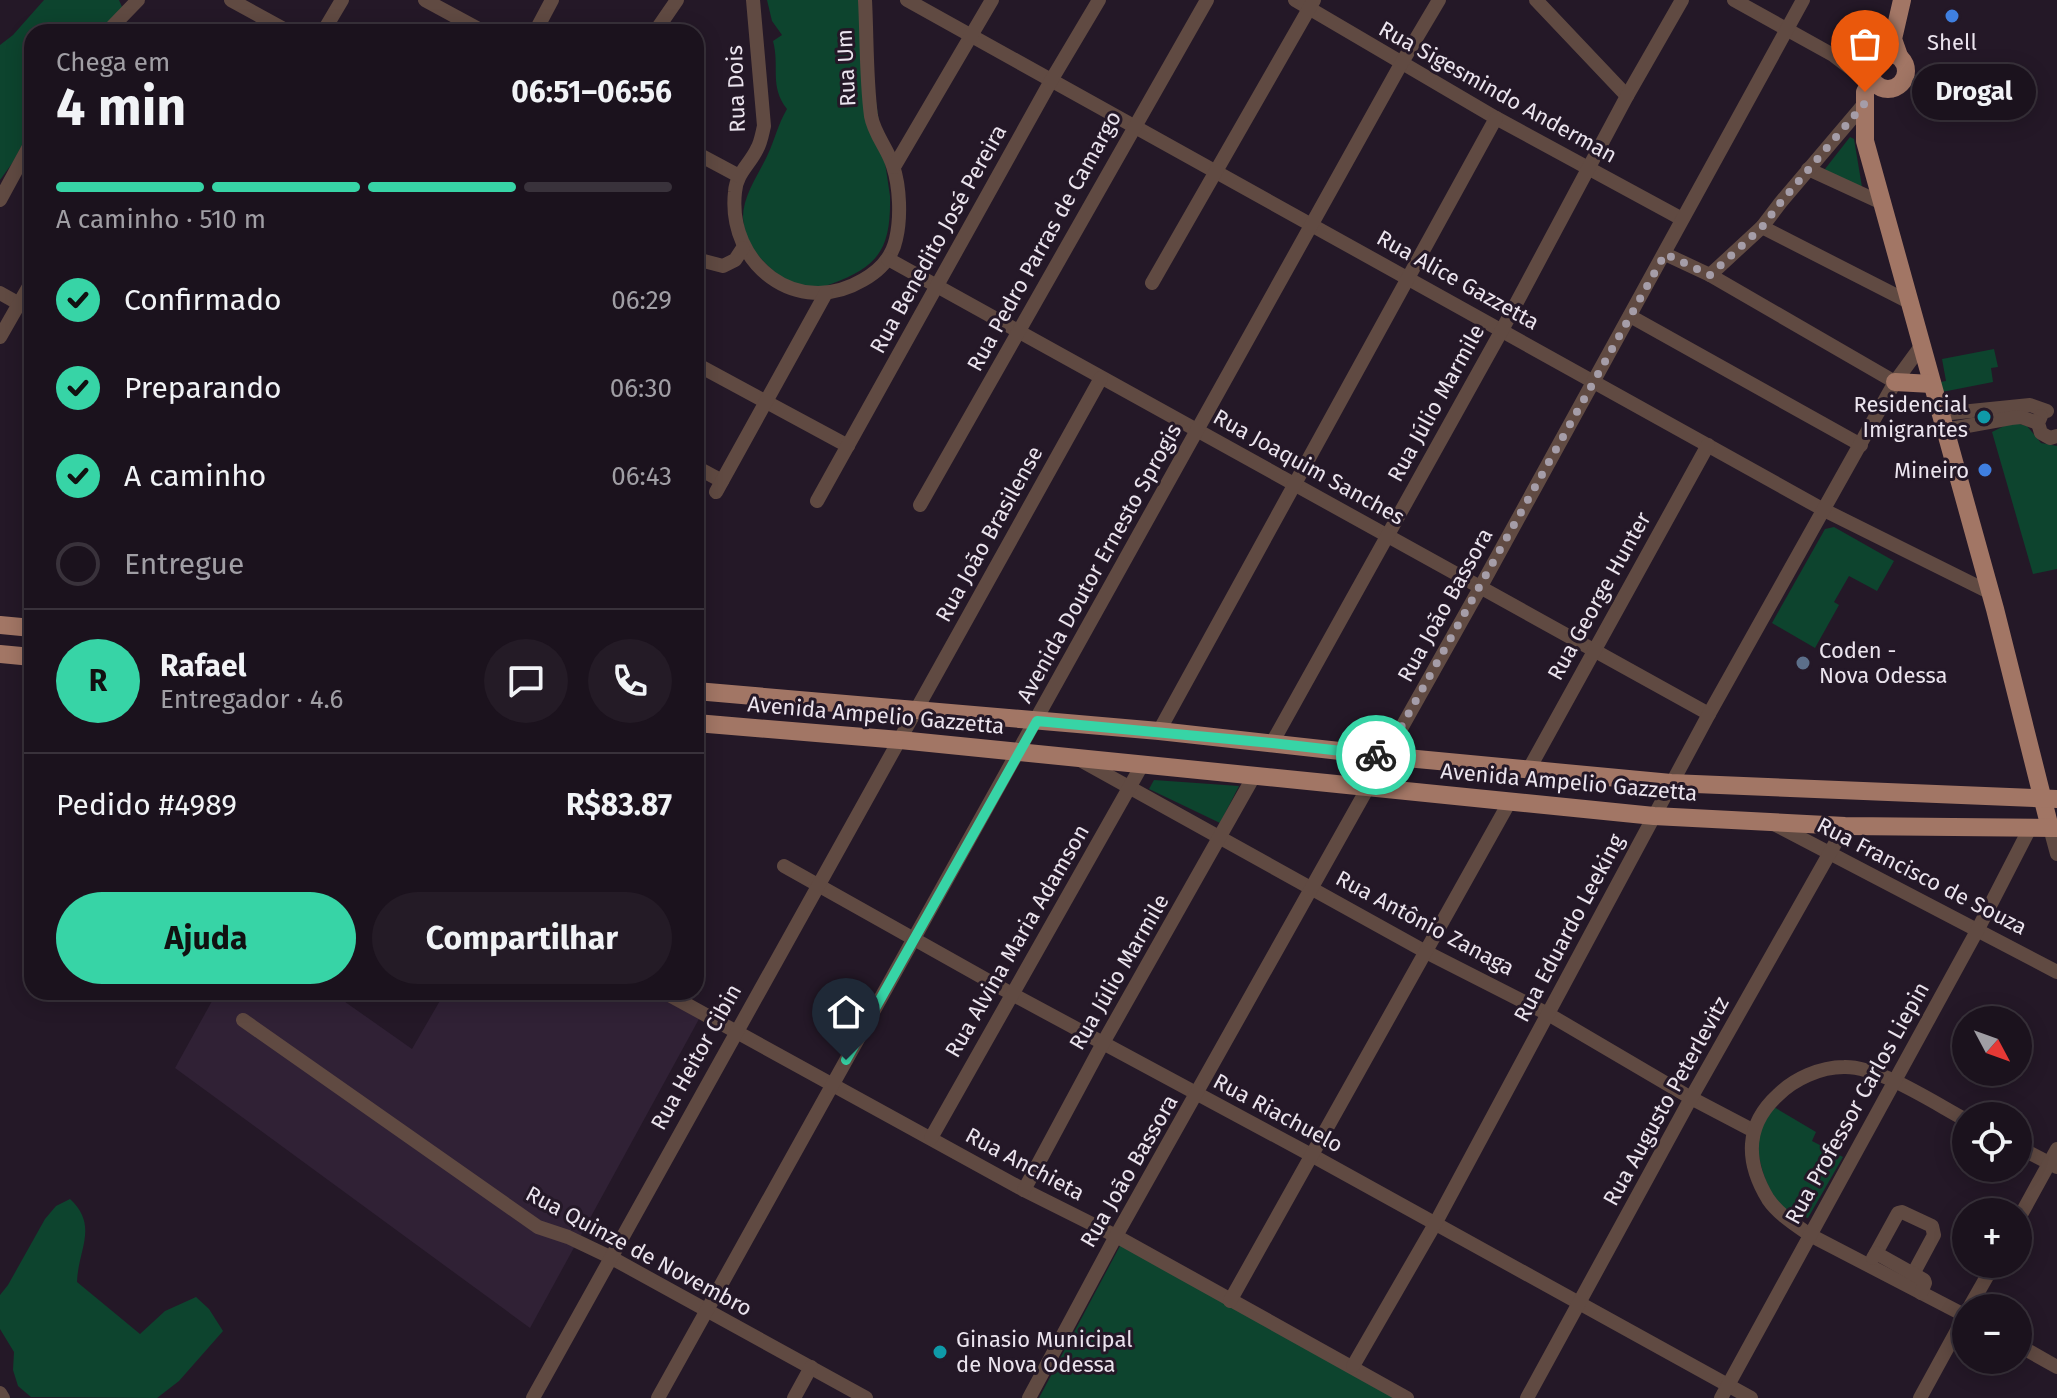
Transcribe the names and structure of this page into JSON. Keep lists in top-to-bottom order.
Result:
{
  "streets": {
    "main road": ["Avenida Ampelio Gazzetta"],
    "street": [
      "Rua Um",
      "Rua Dois",
      "Rua Sigesmindo Anderman",
      "Rua Benedito José Pereira",
      "Rua Pedro Parras de Camargo",
      "Rua Alice Gazzetta",
      "Rua Júlio Marmile",
      "Rua Joaquim Sanches",
      "Rua João Brasilense",
      "Avenida Doutor Ernesto Sprogis",
      "Rua George Hunter",
      "Rua João Bassora",
      "Rua Francisco de Souza",
      "Rua Antônio Zanaga",
      "Rua Eduardo Leeking",
      "Rua Alvina Maria Adamson",
      "Rua Heitor Cibin",
      "Rua Augusto Peterlevitz",
      "Rua Professor Carlos Liepin",
      "Rua Riachuelo",
      "Rua Anchieta",
      "Rua Quinze de Novembro"
    ]
  },
  "crossings": [
    ["Rua Um", "Rua Joaquim Sanches"],
    ["Rua Sigesmindo Anderman", "Rua Júlio Marmile"],
    ["Rua Sigesmindo Anderman", "Avenida Doutor Ernesto Sprogis"],
    ["Rua Sigesmindo Anderman", "Rua João Bassora"],
    ["Rua Benedito José Pereira", "Rua Alice Gazzetta"],
    ["Rua Benedito José Pereira", "Rua Joaquim Sanches"],
    ["Rua Pedro Parras de Camargo", "Rua Alice Gazzetta"],
    ["Rua Pedro Parras de Camargo", "Rua Joaquim Sanches"],
    ["Rua Alice Gazzetta", "Rua Júlio Marmile"],
    ["Rua Alice Gazzetta", "Avenida Doutor Ernesto Sprogis"],
    ["Rua Alice Gazzetta", "Rua George Hunter"],
    ["Rua Alice Gazzetta", "Rua João Bassora"],
    ["Rua Alice Gazzetta", "Rua Eduardo Leeking"],
    ["Rua Júlio Marmile", "Rua Joaquim Sanches"],
    ["Rua Júlio Marmile", "Avenida Ampelio Gazzetta"],
    ["Rua Júlio Marmile", "Rua Antônio Zanaga"],
    ["Rua Júlio Marmile", "Rua Riachuelo"],
    ["Rua Júlio Marmile", "Rua Anchieta"],
    ["Rua Joaquim Sanches", "Rua João Brasilense"],
    ["Rua Joaquim Sanches", "Avenida Doutor Ernesto Sprogis"],
    ["Rua Joaquim Sanches", "Rua George Hunter"],
    ["Rua Joaquim Sanches", "Rua João Bassora"],
    ["Rua Joaquim Sanches", "Rua Eduardo Leeking"],
    ["Rua João Brasilense", "Avenida Ampelio Gazzetta"],
    ["Rua João Brasilense", "Rua Heitor Cibin"],
    ["Avenida Doutor Ernesto Sprogis", "Avenida Ampelio Gazzetta"],
    ["Avenida Doutor Ernesto Sprogis", "Rua Riachuelo"],
    ["Avenida Doutor Ernesto Sprogis", "Rua Anchieta"],
    ["Avenida Doutor Ernesto Sprogis", "Rua Quinze de Novembro"],
    ["Rua George Hunter", "Avenida Ampelio Gazzetta"],
    ["Rua João Bassora", "Avenida Ampelio Gazzetta"],
    ["Rua João Bassora", "Rua Antônio Zanaga"],
    ["Rua João Bassora", "Rua Riachuelo"],
    ["Rua João Bassora", "Rua Anchieta"],
    ["Avenida Ampelio Gazzetta", "Rua Francisco de Souza"],
    ["Avenida Ampelio Gazzetta", "Rua Antônio Zanaga"],
    ["Avenida Ampelio Gazzetta", "Rua Eduardo Leeking"],
    ["Avenida Ampelio Gazzetta", "Rua Alvina Maria Adamson"],
    ["Avenida Ampelio Gazzetta", "Rua Heitor Cibin"],
    ["Avenida Ampelio Gazzetta", "Rua Augusto Peterlevitz"],
    ["Avenida Ampelio Gazzetta", "Rua Professor Carlos Liepin"],
    ["Rua Francisco de Souza", "Rua Augusto Peterlevitz"],
    ["Rua Francisco de Souza", "Rua Professor Carlos Liepin"],
    ["Rua Antônio Zanaga", "Rua Eduardo Leeking"],
    ["Rua Antônio Zanaga", "Rua Alvina Maria Adamson"],
    ["Rua Antônio Zanaga", "Rua Augusto Peterlevitz"],
    ["Rua Eduardo Leeking", "Rua Riachuelo"],
    ["Rua Eduardo Leeking", "Rua Anchieta"],
    ["Rua Alvina Maria Adamson", "Rua Riachuelo"],
    ["Rua Alvina Maria Adamson", "Rua Anchieta"],
    ["Rua Heitor Cibin", "Rua Riachuelo"],
    ["Rua Heitor Cibin", "Rua Anchieta"],
    ["Rua Heitor Cibin", "Rua Quinze de Novembro"],
    ["Rua Augusto Peterlevitz", "Rua Riachuelo"],
    ["Rua Professor Carlos Liepin", "Rua Riachuelo"]
  ],
  "places": [
    "Shell",
    "Drogal",
    "Residencial Imigrantes",
    "Mineiro",
    "Coden - Nova Odessa",
    "Ginasio Municipal de Nova Odessa"
  ],
  "north": "bottom right",
  "page": {
    "heading": ["4 min", "Chega em", "06:51–06:56"],
    "panel": [
      "Rafael",
      "Entregador · 4.6",
      "Pedido #4989",
      "R$83.87"
    ],
    "bubble": "Drogal",
    "bar": "A caminho · 510 m",
    "list": [
      ["Confirmado", "06:29"],
      ["Preparando", "06:30"],
      ["A caminho", "06:43"],
      "Entregue"
    ],
    "round": "R",
    "buttons": ["Ajuda", "Compartilhar"],
    "map_buttons": ["+", "−"]
  }
}
